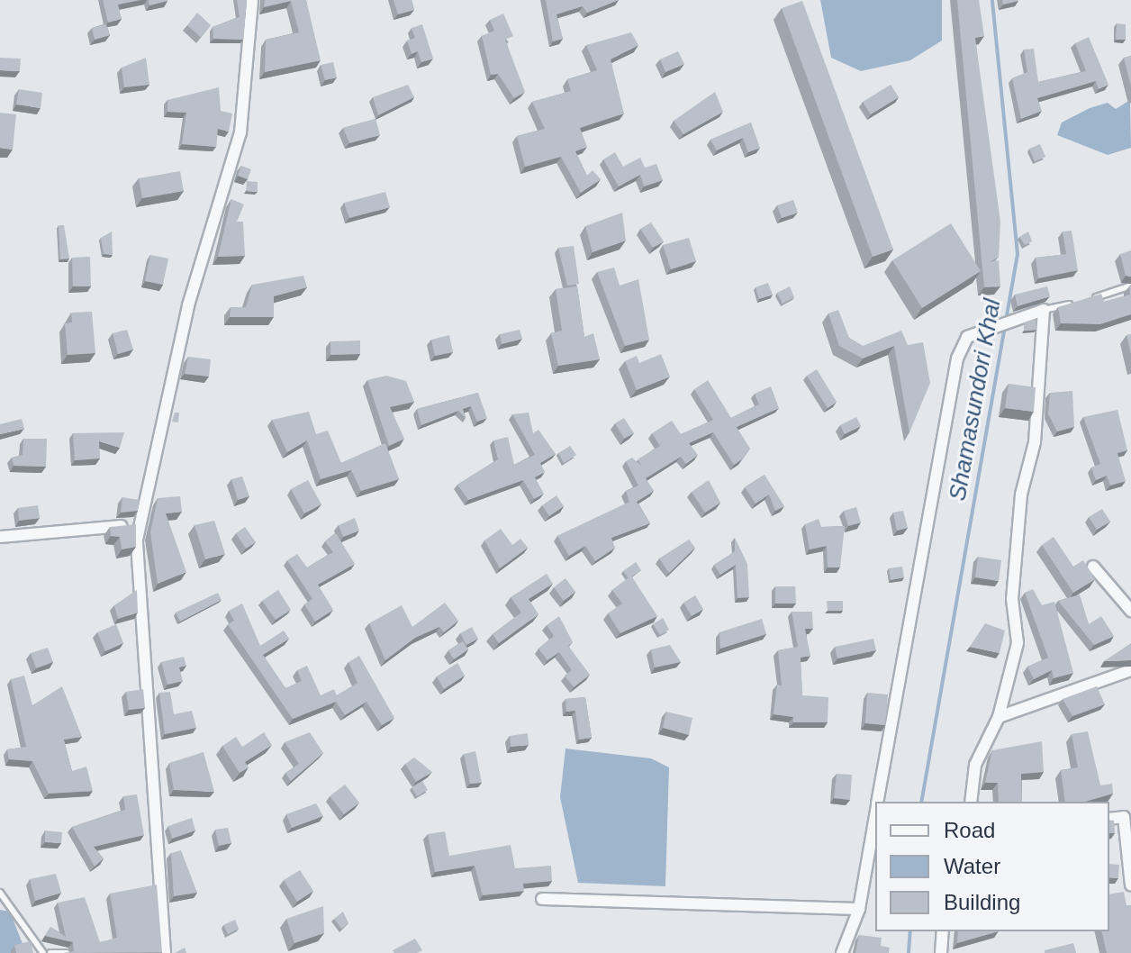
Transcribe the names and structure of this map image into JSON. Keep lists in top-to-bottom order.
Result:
{
  "water": ["Shamasundori Khal"],
  "legend": ["Road", "Water", "Building"]
}
